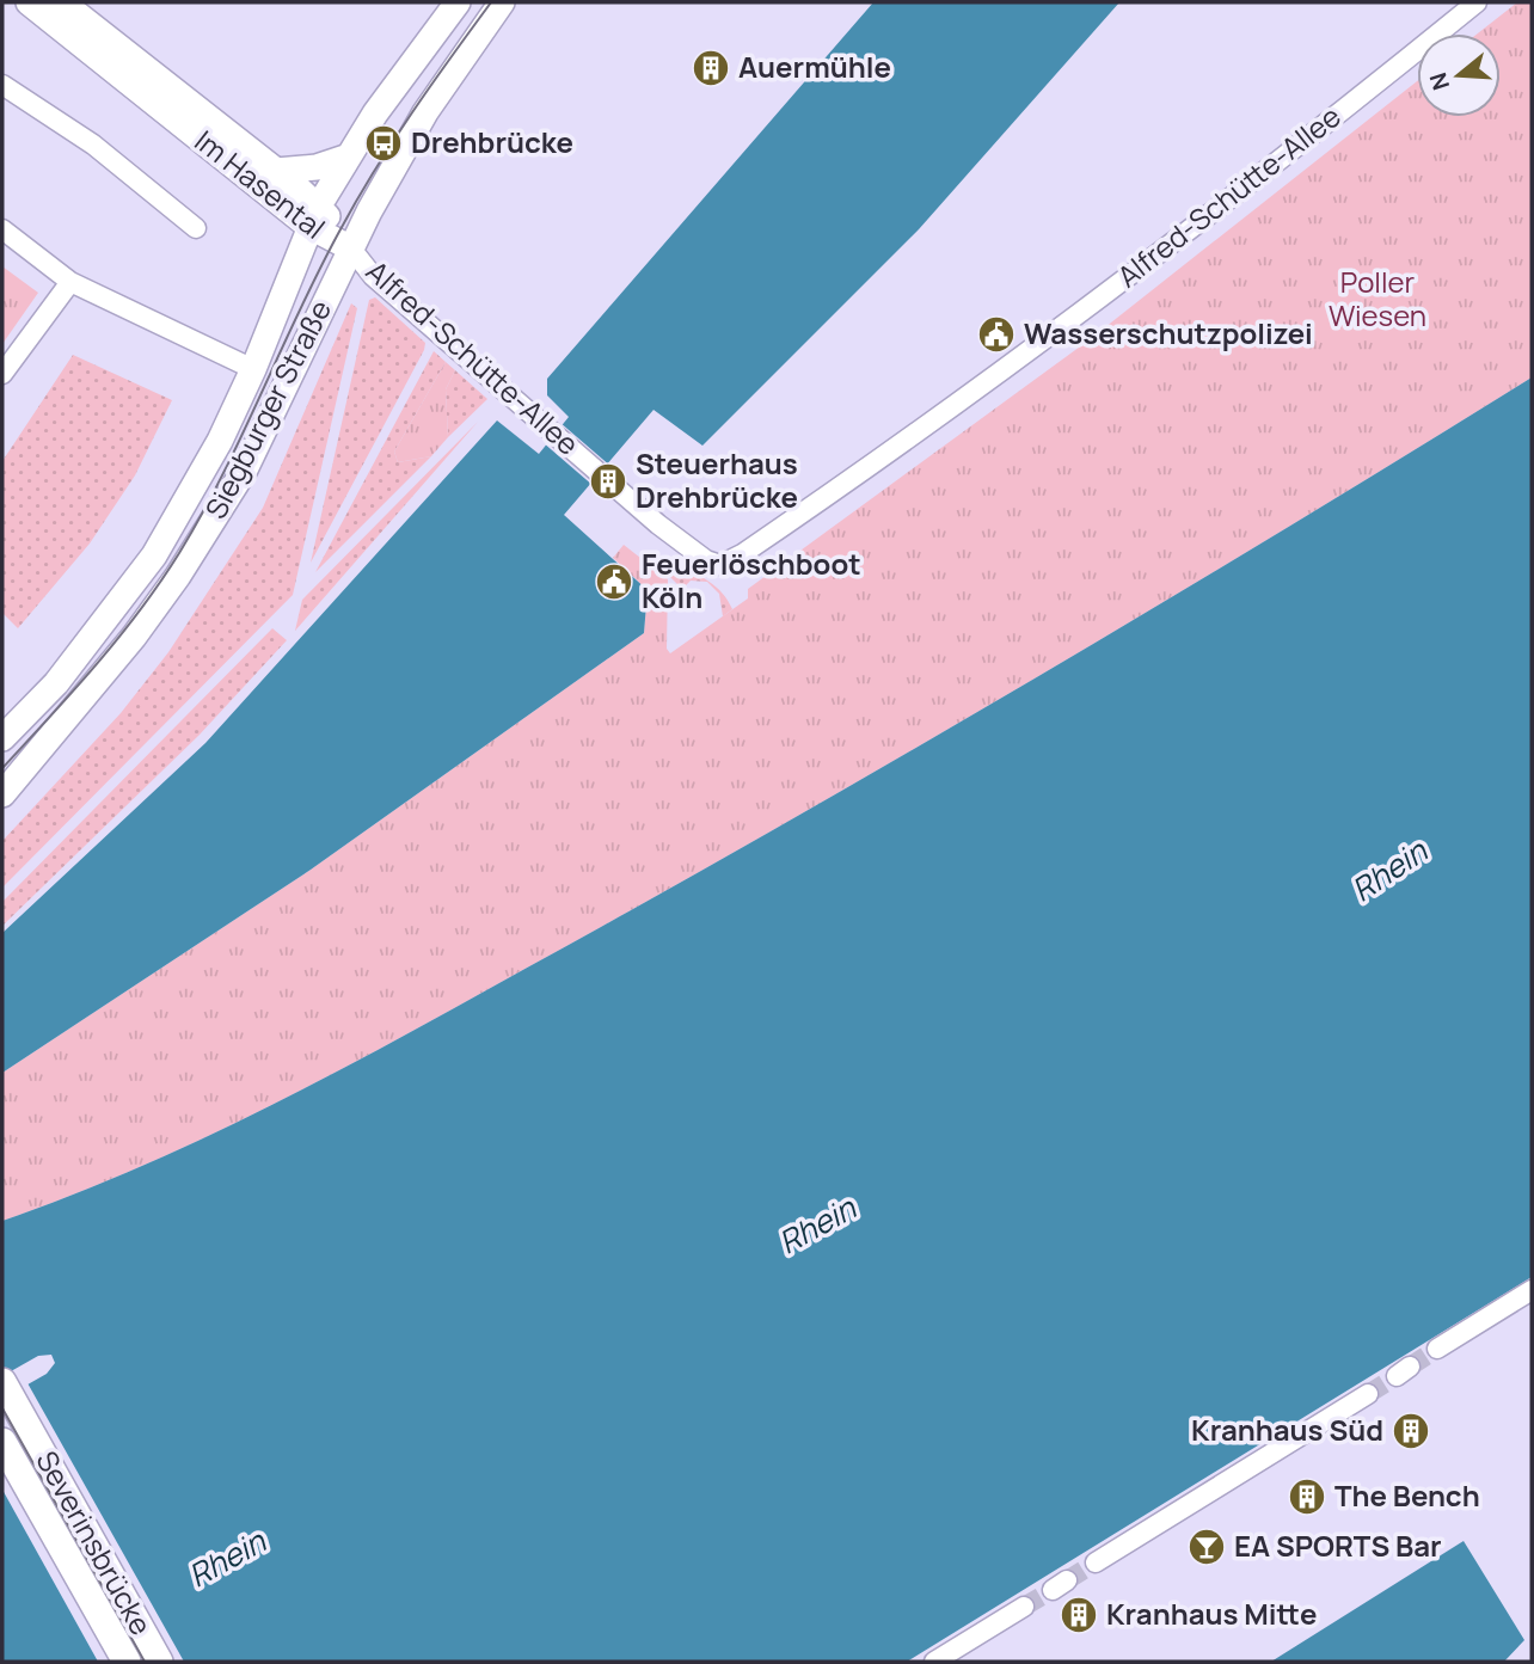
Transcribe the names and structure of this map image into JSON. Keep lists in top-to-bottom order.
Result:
{
  "streets": {
    "main road": ["Im Hasental", "Siegburger Straße", "Severinsbrücke"],
    "street": ["Alfred-Schütte-Allee"]
  },
  "crossings": [
    ["Im Hasental", "Alfred-Schütte-Allee"],
    ["Im Hasental", "Siegburger Straße"],
    ["Alfred-Schütte-Allee", "Siegburger Straße"]
  ],
  "water": ["Rhein"],
  "parks": ["Poller Wiesen"],
  "places": {
    "building": [
      "Auermühle",
      "Steuerhaus Drehbrücke",
      "Kranhaus Süd",
      "The Bench",
      "Kranhaus Mitte"
    ],
    "bus stop": ["Drehbrücke"],
    "public building": ["Wasserschutzpolizei", "Feuerlöschboot Köln"],
    "bar": ["EA SPORTS Bar"]
  },
  "north": "left"
}
